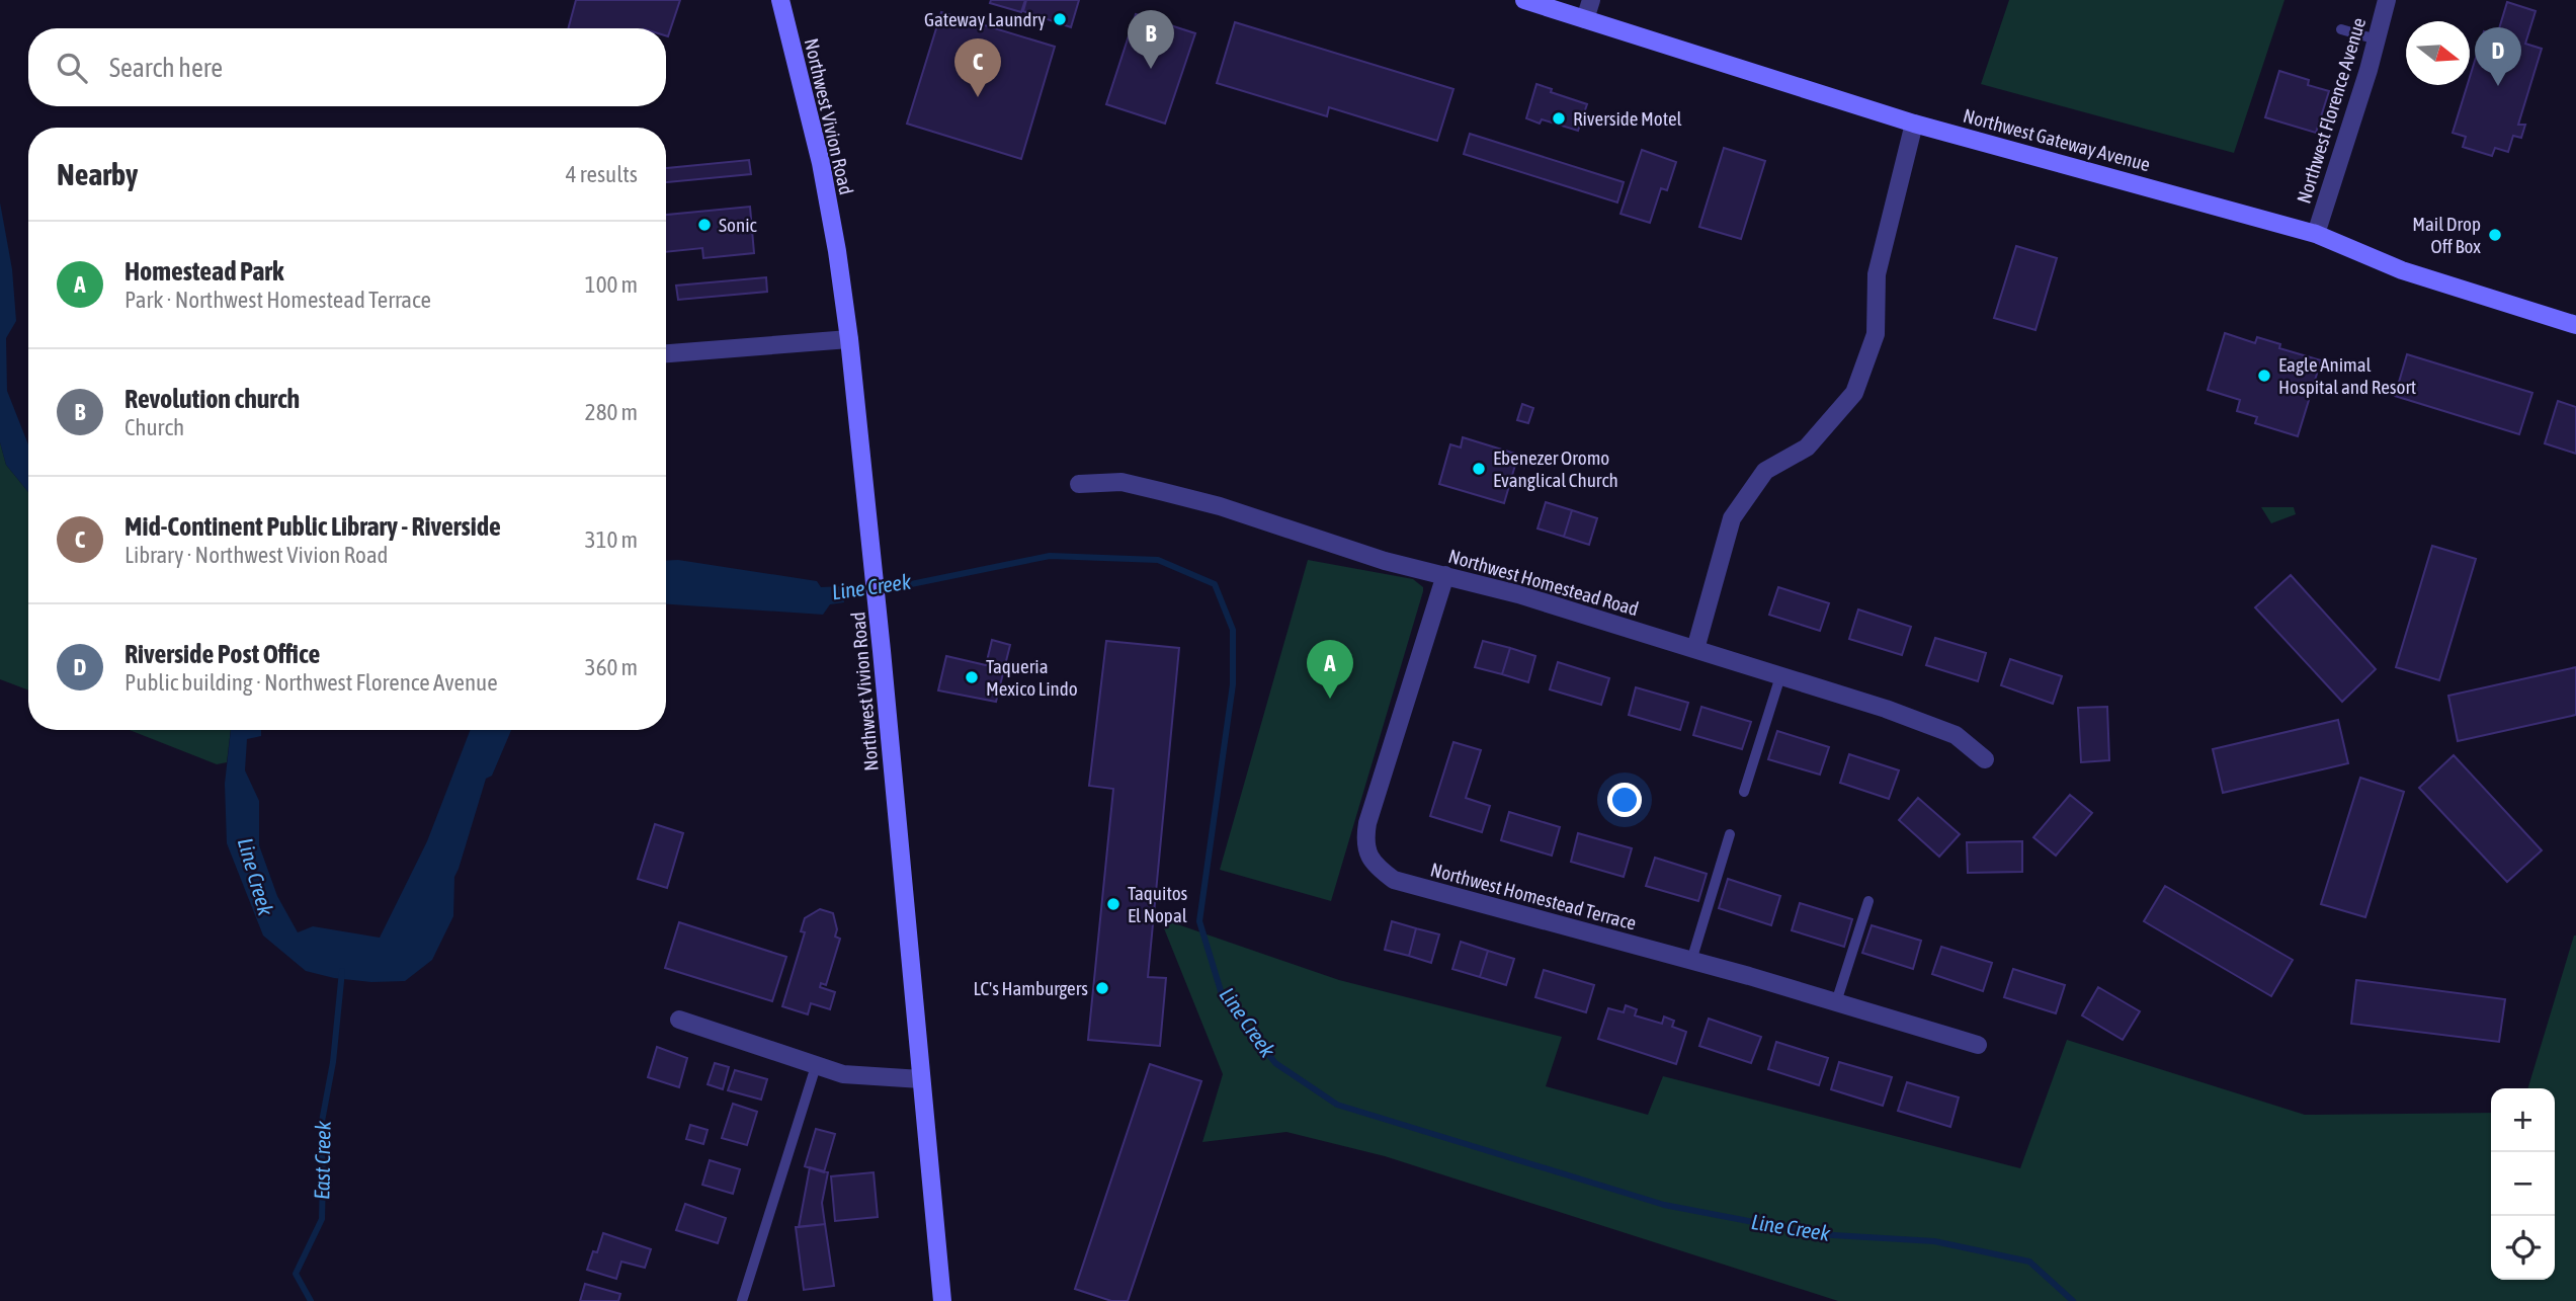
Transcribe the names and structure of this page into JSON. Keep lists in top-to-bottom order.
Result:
{
  "streets": {
    "main road": ["Northwest Vivion Road", "Northwest Gateway Avenue"],
    "street": ["Northwest Florence Avenue", "Northwest Homestead Road", "Northwest Homestead Terrace"]
  },
  "crossings": [
    ["Northwest Florence Avenue", "Northwest Gateway Avenue"],
    ["Northwest Homestead Road", "Northwest Homestead Terrace"]
  ],
  "water": ["Line Creek", "East Creek"],
  "places": [
    "Gateway Laundry",
    "Riverside Motel",
    "Sonic",
    "Mail Drop Off Box",
    "Eagle Animal Hospital and Resort",
    "Ebenezer Oromo Evanglical Church",
    "Taqueria Mexico Lindo",
    "Taquitos El Nopal",
    "LC's Hamburgers"
  ],
  "north": "right",
  "page": {
    "pins": [
      "B",
      "D",
      "C",
      "A"
    ],
    "search": "Search here",
    "heading": ["Nearby", "4 results"],
    "list": [
      {
        "mark": "A",
        "name": "Homestead Park",
        "note": "Park · Northwest Homestead Terrace",
        "value": "100 m"
      },
      {
        "mark": "B",
        "name": "Revolution church",
        "note": "Church",
        "value": "280 m"
      },
      {
        "mark": "C",
        "name": "Mid-Continent Public Library - Riverside",
        "note": "Library · Northwest Vivion Road",
        "value": "310 m"
      },
      {
        "mark": "D",
        "name": "Riverside Post Office",
        "note": "Public building · Northwest Florence Avenue",
        "value": "360 m"
      }
    ],
    "map_buttons": ["+", "−"]
  }
}
